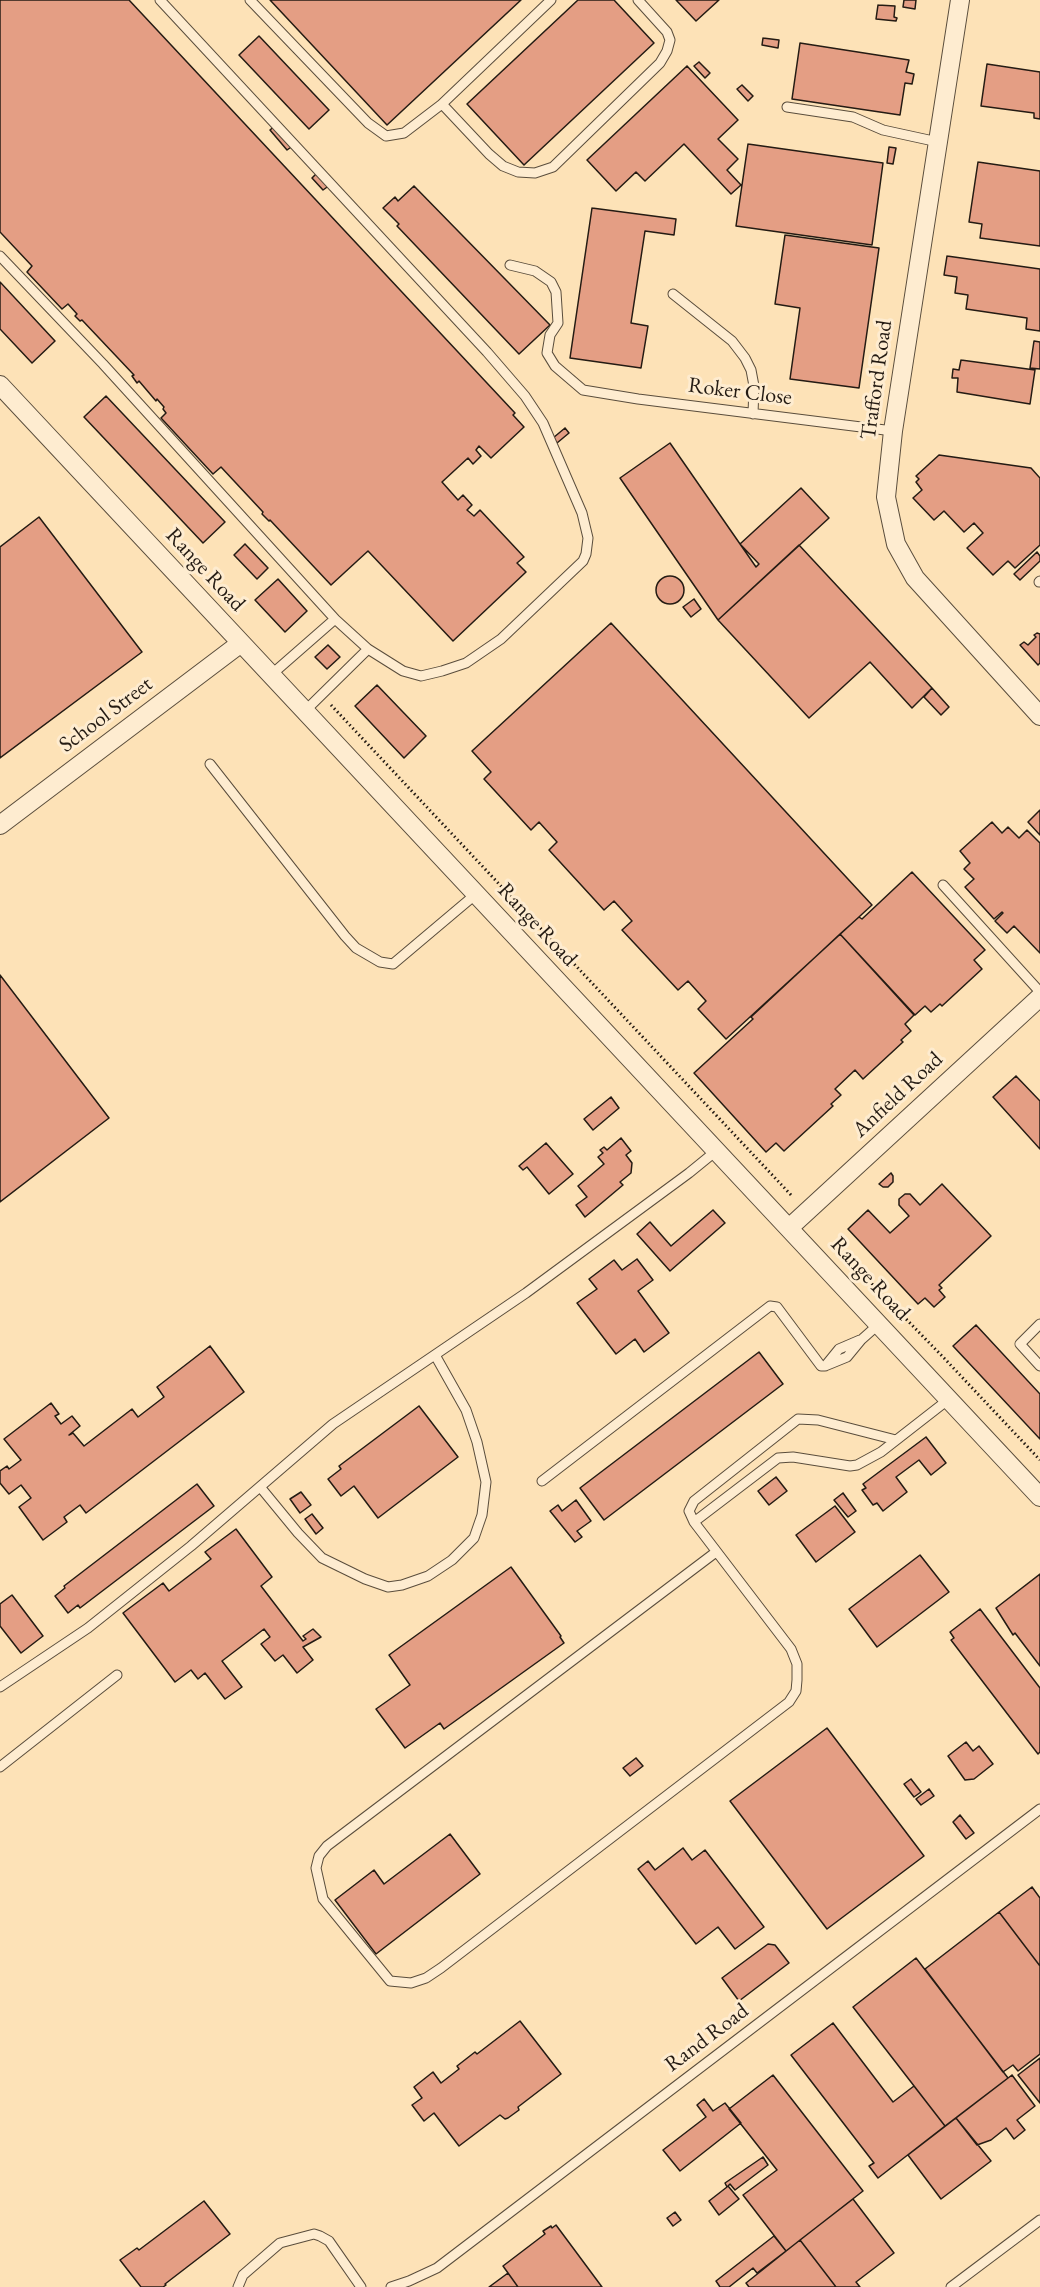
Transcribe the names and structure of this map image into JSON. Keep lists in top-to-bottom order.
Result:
{
  "streets": {
    "street": [
      "Trafford Road",
      "Range Road",
      "School Street",
      "Anfield Road"
    ],
    "lane": ["Roker Close", "Rand Road"]
  },
  "crossings": [
    ["Trafford Road", "Roker Close"],
    ["Range Road", "School Street"],
    ["Range Road", "Anfield Road"]
  ]
}
